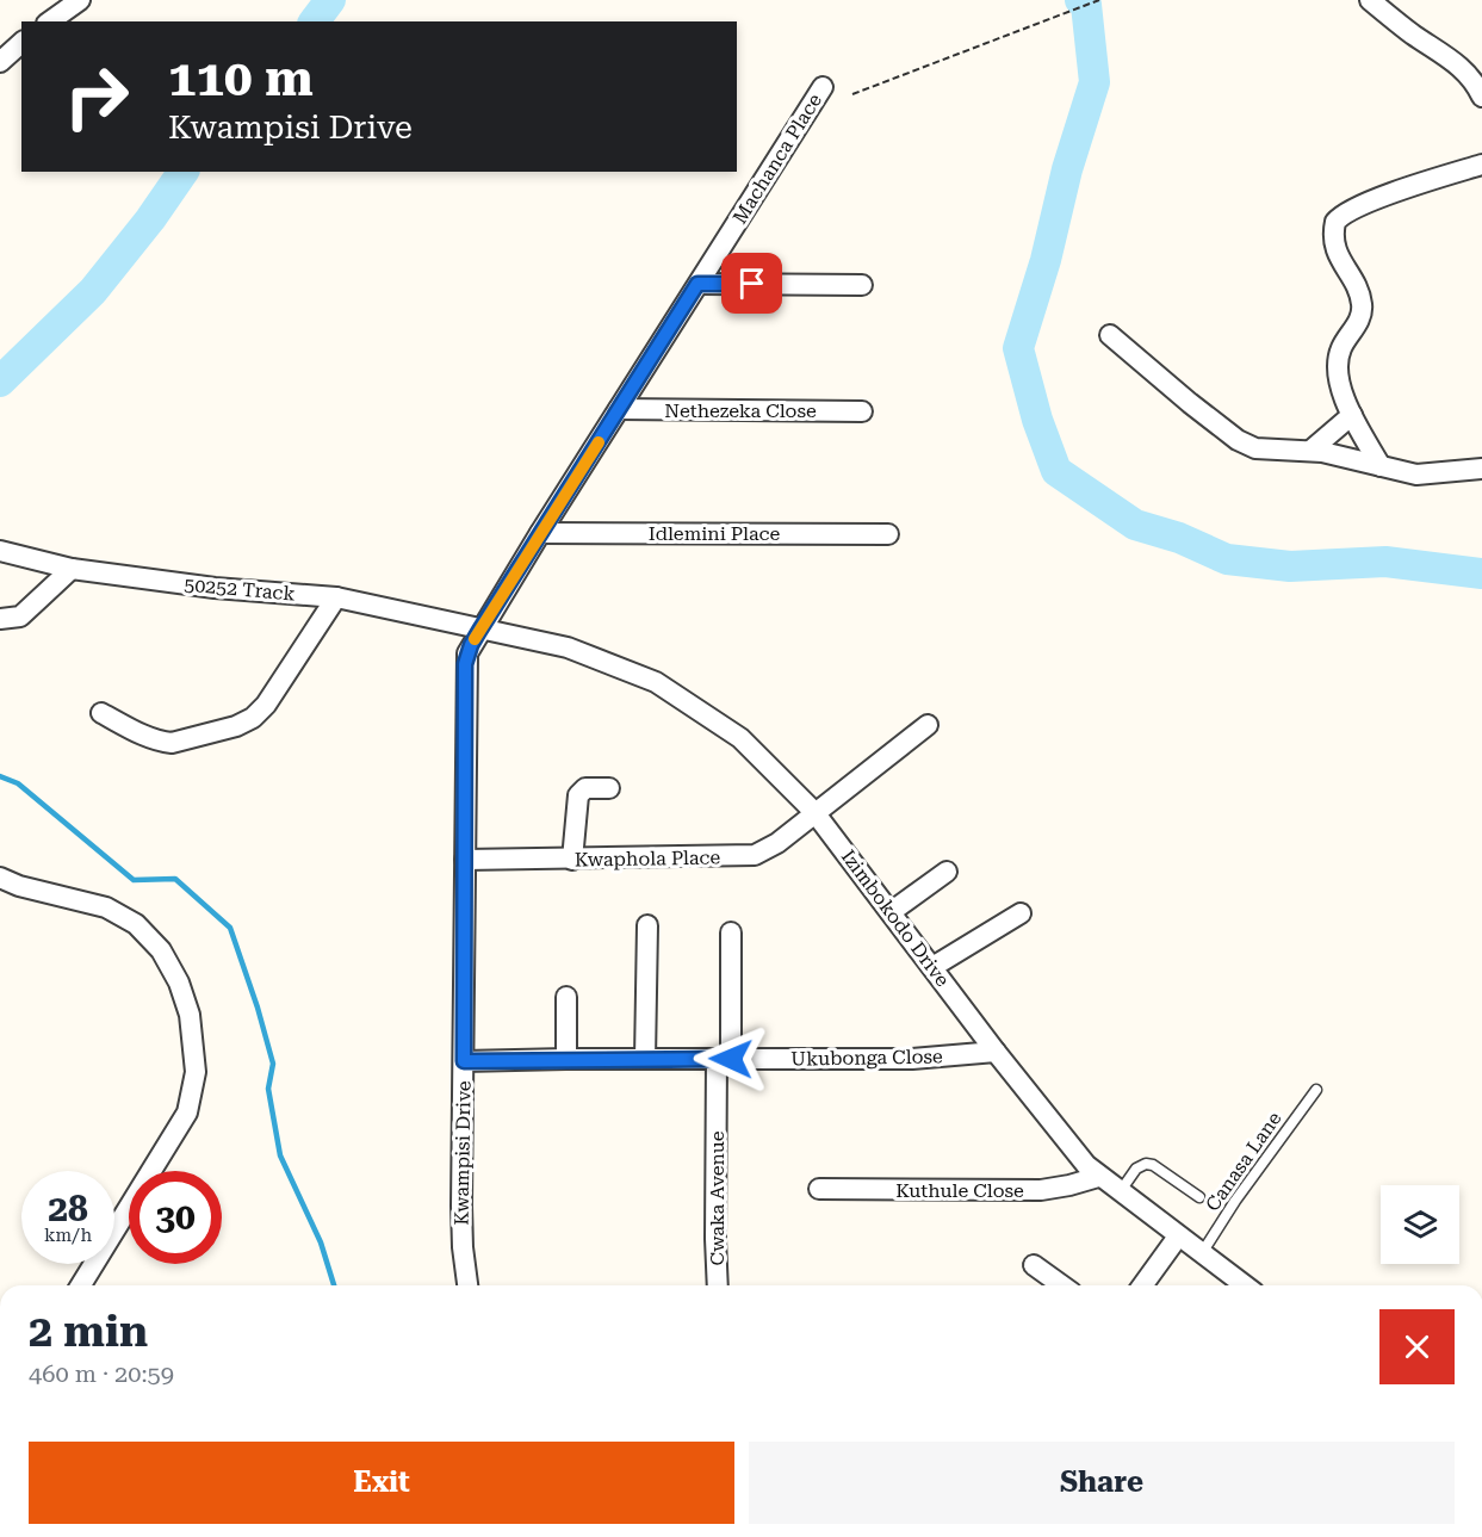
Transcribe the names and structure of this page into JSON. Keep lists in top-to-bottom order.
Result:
{
  "streets": {
    "street": [
      "Machanca Place",
      "Nethezeka Close",
      "Idlemini Place",
      "50252 Track",
      "Kwaphola Place",
      "Izimbokodo Drive",
      "Ukubonga Close",
      "Kwampisi Drive",
      "Kuthule Close",
      "Cwaka Avenue"
    ],
    "lane": ["Canasa Lane"]
  },
  "crossings": [
    ["Machanca Place", "Nethezeka Close"],
    ["Machanca Place", "Idlemini Place"],
    ["Machanca Place", "50252 Track"],
    ["Machanca Place", "Izimbokodo Drive"],
    ["Machanca Place", "Kwampisi Drive"],
    ["50252 Track", "Izimbokodo Drive"],
    ["50252 Track", "Kwampisi Drive"],
    ["Kwaphola Place", "Izimbokodo Drive"],
    ["Kwaphola Place", "Kwampisi Drive"],
    ["Izimbokodo Drive", "Ukubonga Close"],
    ["Izimbokodo Drive", "Kwampisi Drive"],
    ["Izimbokodo Drive", "Canasa Lane"],
    ["Izimbokodo Drive", "Kuthule Close"],
    ["Ukubonga Close", "Kwampisi Drive"],
    ["Ukubonga Close", "Cwaka Avenue"]
  ],
  "page": {
    "turn": ["110 m", "Kwampisi Drive"],
    "speed": "28 km/h",
    "limit": "30",
    "heading": ["2 min", "460 m · 20:59"],
    "buttons": ["Exit", "Share"]
  }
}
